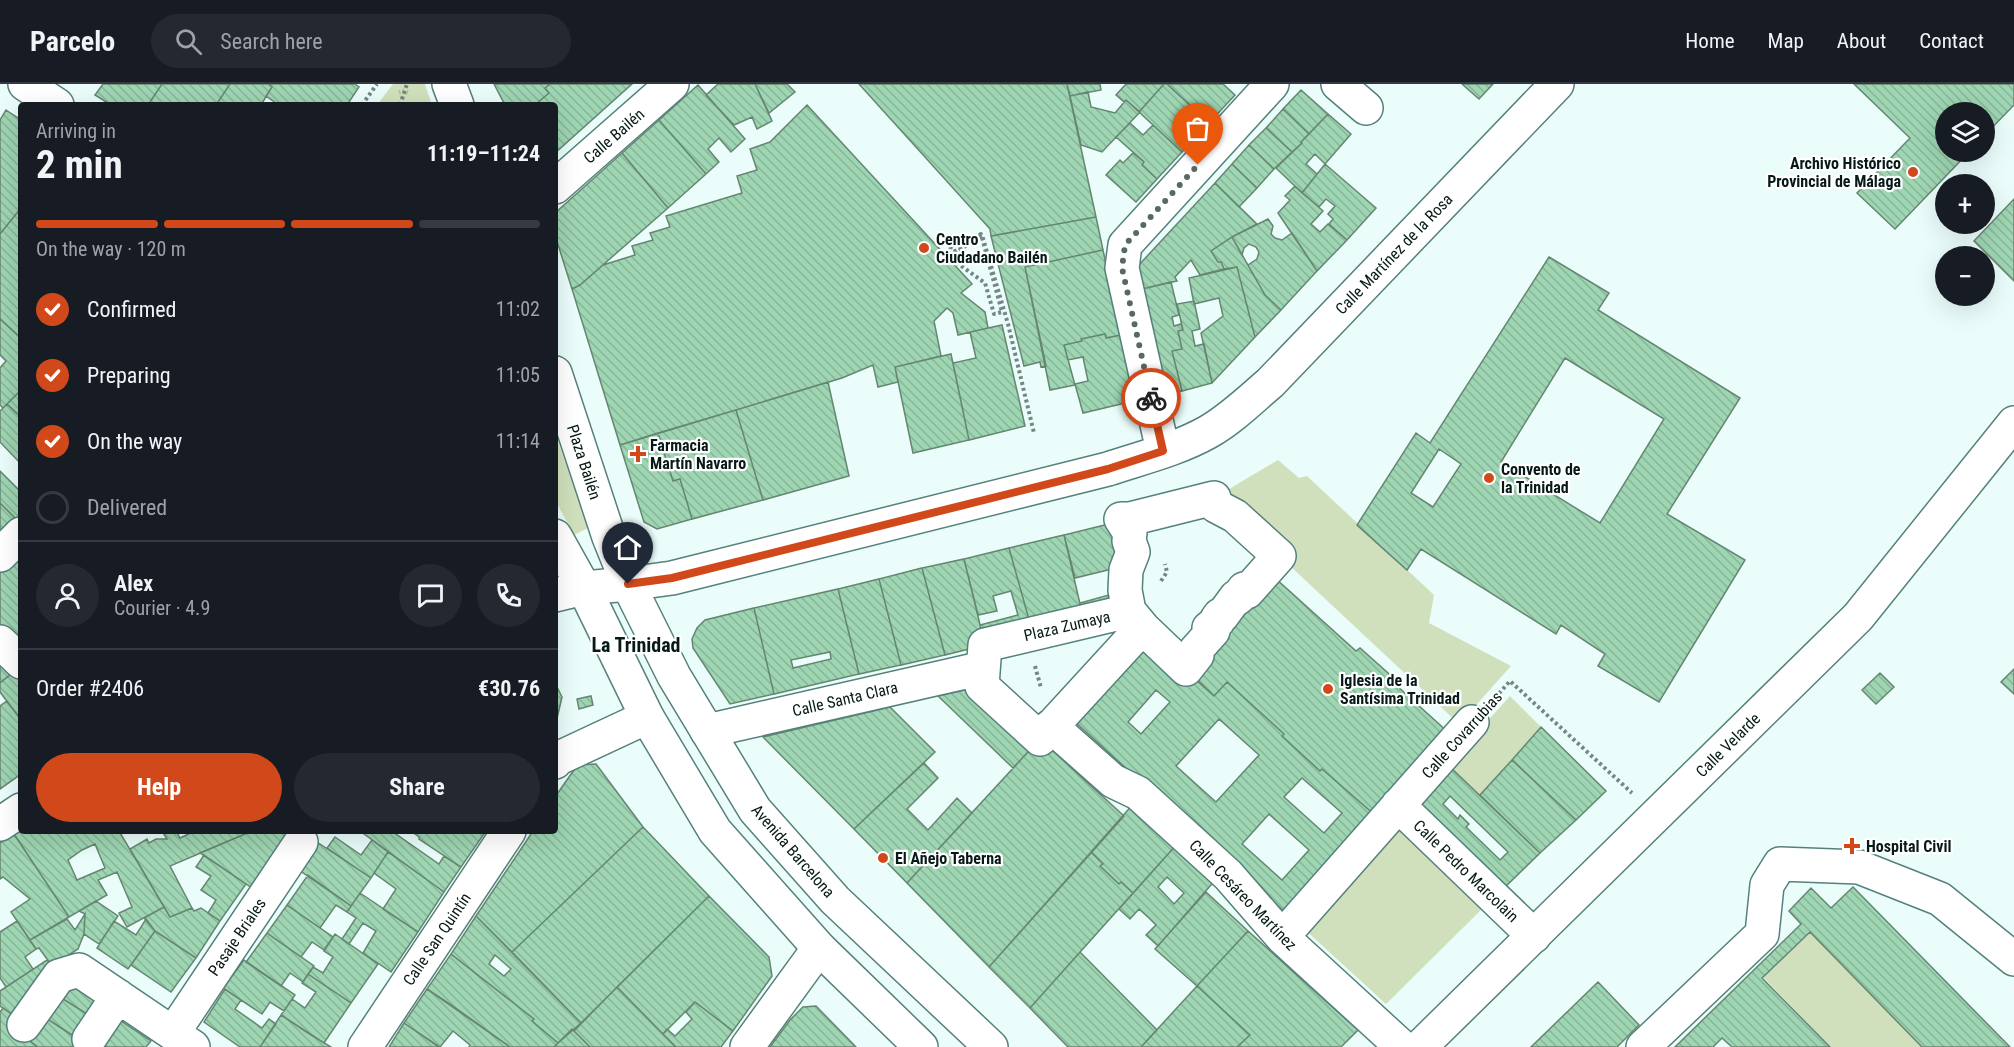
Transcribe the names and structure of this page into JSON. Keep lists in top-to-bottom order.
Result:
{
  "streets": {
    "main road": [
      "Calle Bailén",
      "Calle Martínez de la Rosa",
      "Plaza Bailén",
      "Plaza Zumaya",
      "Calle Santa Clara",
      "Calle Covarrubias",
      "Calle Velarde",
      "Avenida Barcelona",
      "Calle Pedro Marcolain",
      "Calle Cesáreo Martínez",
      "Pasaje Briales",
      "Calle San Quintín"
    ]
  },
  "crossings": [
    ["Calle Martínez de la Rosa", "Plaza Bailén"],
    ["Calle Martínez de la Rosa", "Avenida Barcelona"],
    ["Plaza Bailén", "Avenida Barcelona"],
    ["Plaza Zumaya", "Calle Santa Clara"],
    ["Plaza Zumaya", "Calle Cesáreo Martínez"],
    ["Calle Santa Clara", "Avenida Barcelona"],
    ["Calle Covarrubias", "Calle Velarde"],
    ["Calle Covarrubias", "Calle Pedro Marcolain"],
    ["Calle Covarrubias", "Calle Cesáreo Martínez"],
    ["Calle Velarde", "Calle Pedro Marcolain"]
  ],
  "districts": ["La Trinidad"],
  "places": {
    "other": [
      "Archivo Histórico Provincial de Málaga",
      "Centro Ciudadano Bailén",
      "Convento de la Trinidad",
      "Iglesia de la Santísima Trinidad",
      "El Añejo Taberna"
    ],
    "health": ["Farmacia Martín Navarro", "Hospital Civil"]
  },
  "page": {
    "header": "Parcelo",
    "search": "Search here",
    "nav": [
      "Home",
      "Map",
      "About",
      "Contact"
    ],
    "map_buttons": ["+", "−"],
    "heading": ["2 min", "Arriving in", "11:19–11:24"],
    "panel": [
      "Alex",
      "Courier · 4.9",
      "Order #2406",
      "€30.76"
    ],
    "bar": "On the way · 120 m",
    "list": [
      ["Confirmed", "11:02"],
      ["Preparing", "11:05"],
      ["On the way", "11:14"],
      "Delivered"
    ],
    "buttons": ["Help", "Share"]
  }
}
